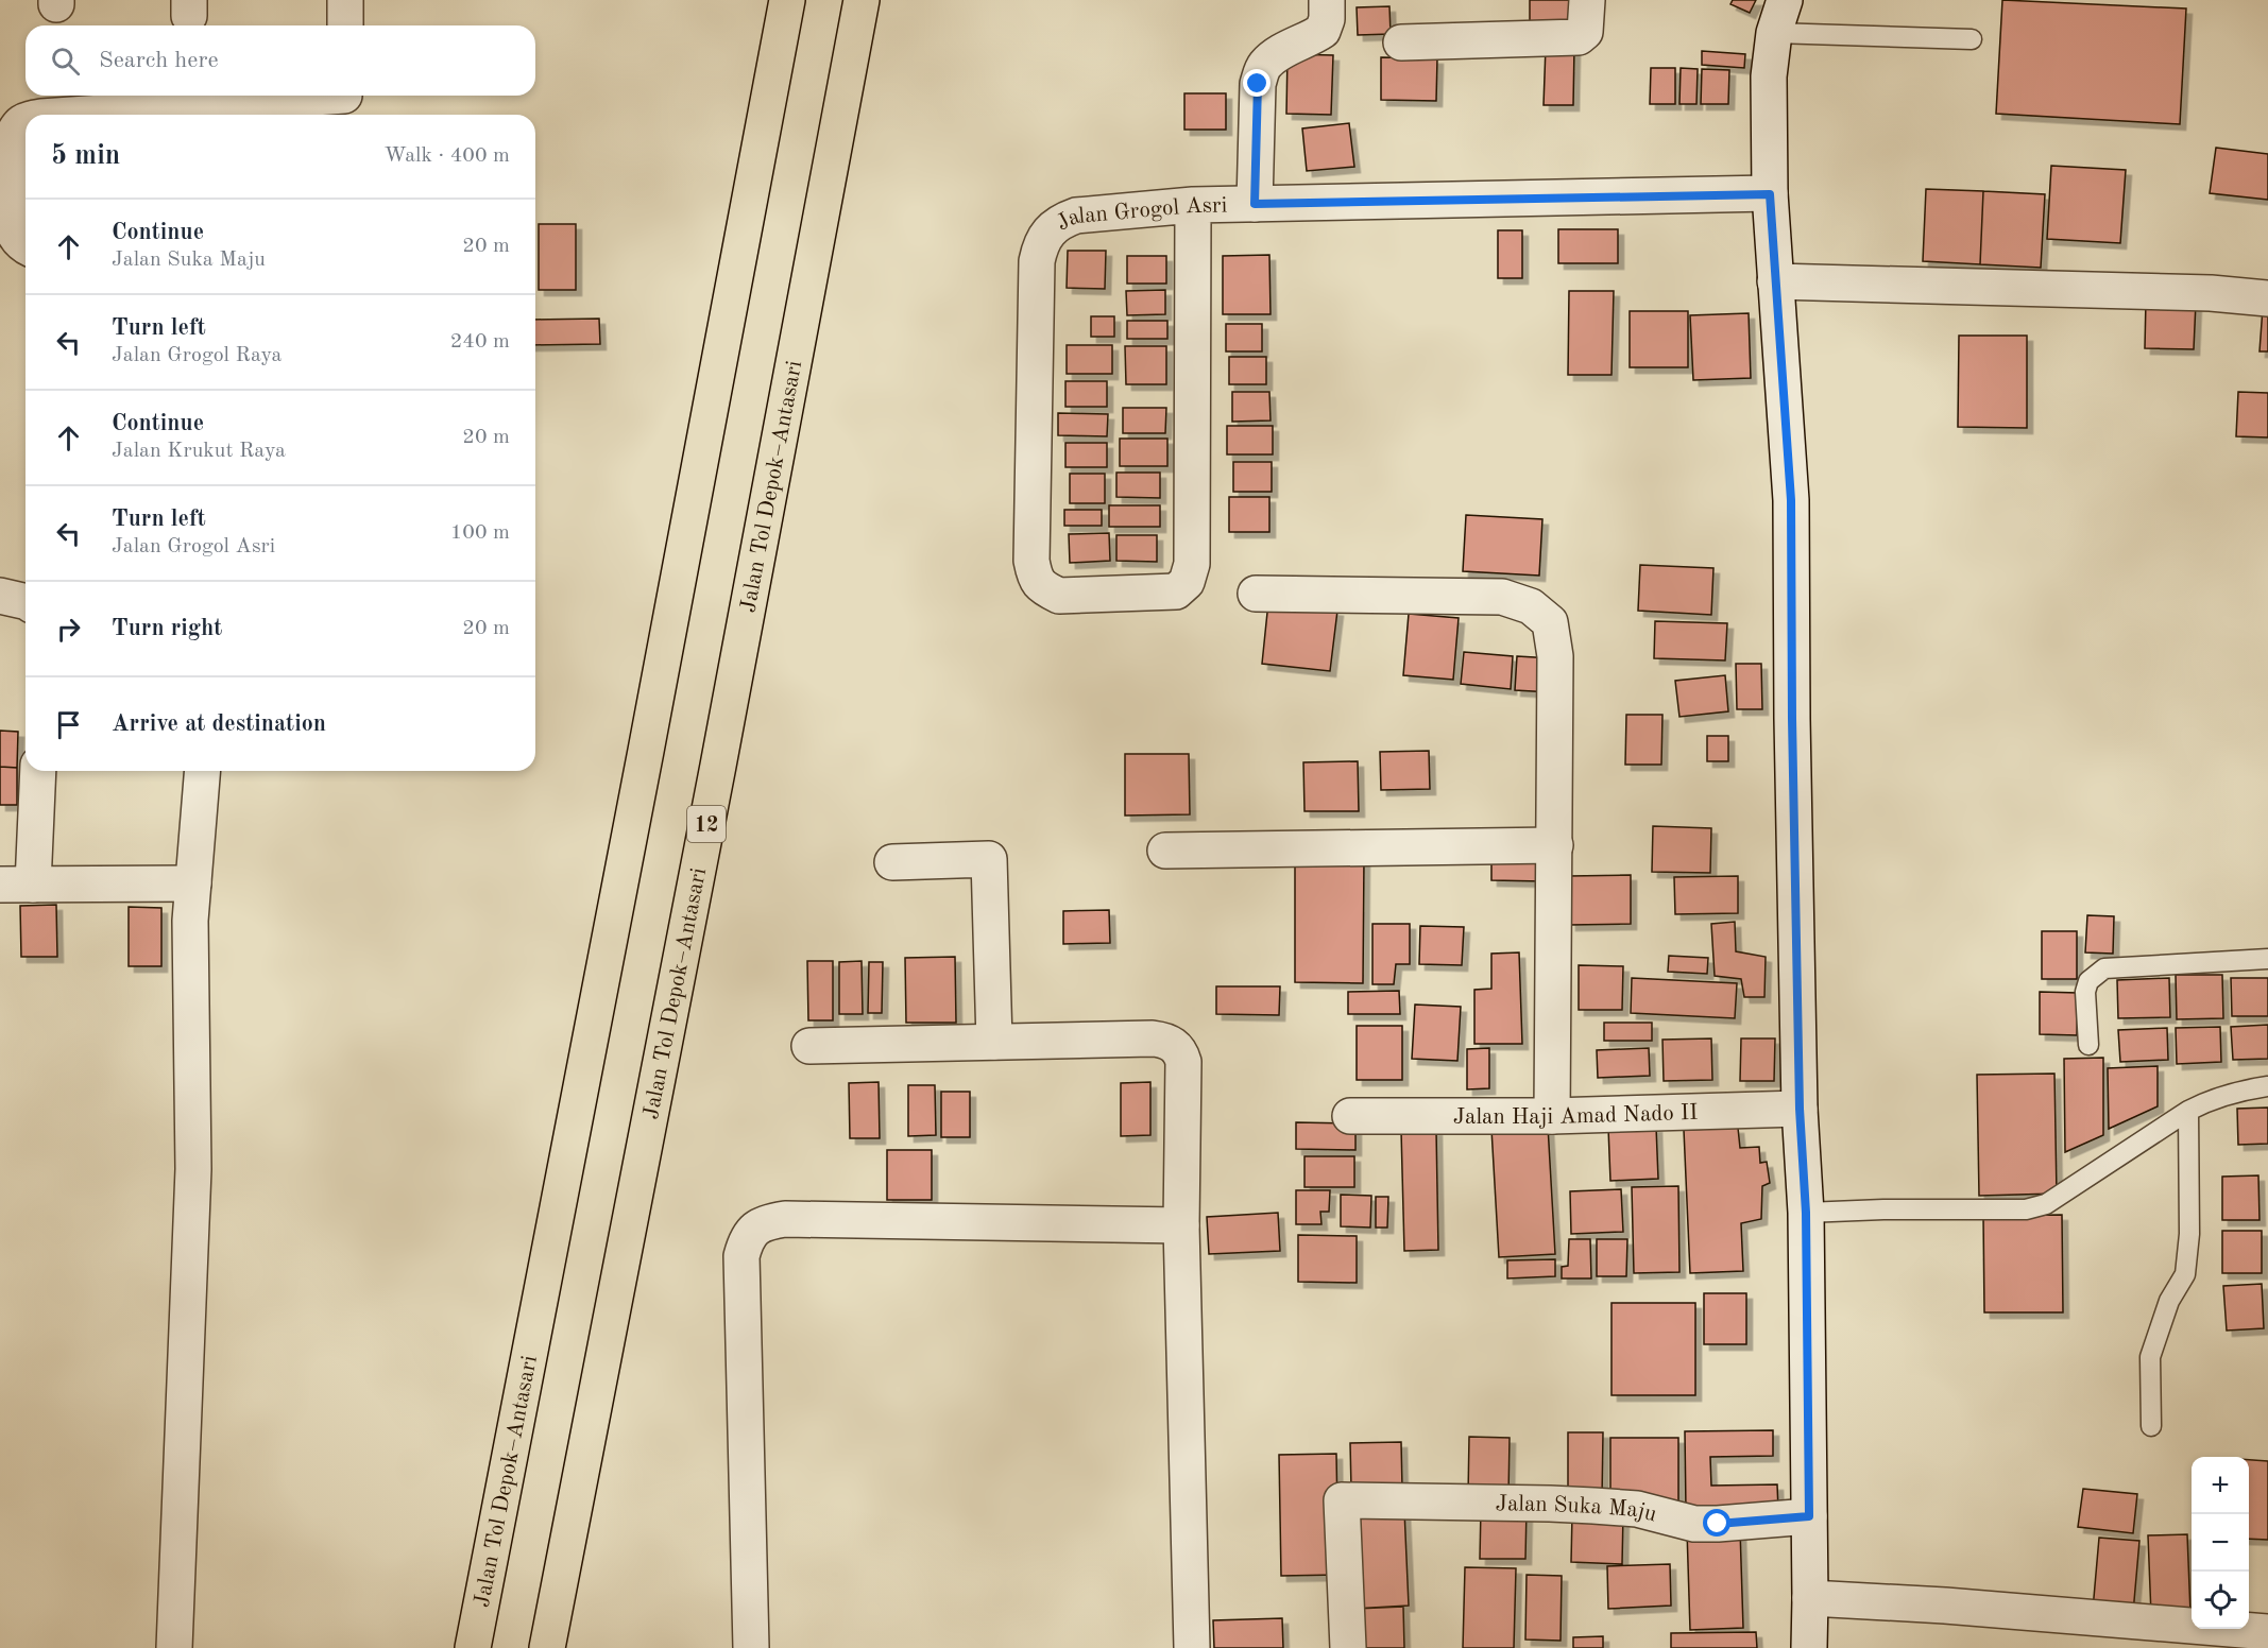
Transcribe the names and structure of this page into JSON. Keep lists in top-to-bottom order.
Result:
{
  "streets": {
    "highway": ["Jalan Tol Depok–Antasari", "12"],
    "street": ["Jalan Grogol Asri", "Jalan Haji Amad Nado II", "Jalan Suka Maju"]
  },
  "page": {
    "search": "Search here",
    "heading": ["5 min", "Walk · 400 m"],
    "list": [
      ["Continue", "Jalan Suka Maju", "20 m"],
      ["Turn left", "Jalan Grogol Raya", "240 m"],
      ["Continue", "Jalan Krukut Raya", "20 m"],
      ["Turn left", "Jalan Grogol Asri", "100 m"],
      ["Turn right", "20 m"],
      "Arrive at destination"
    ],
    "map_buttons": ["+", "−"]
  }
}
